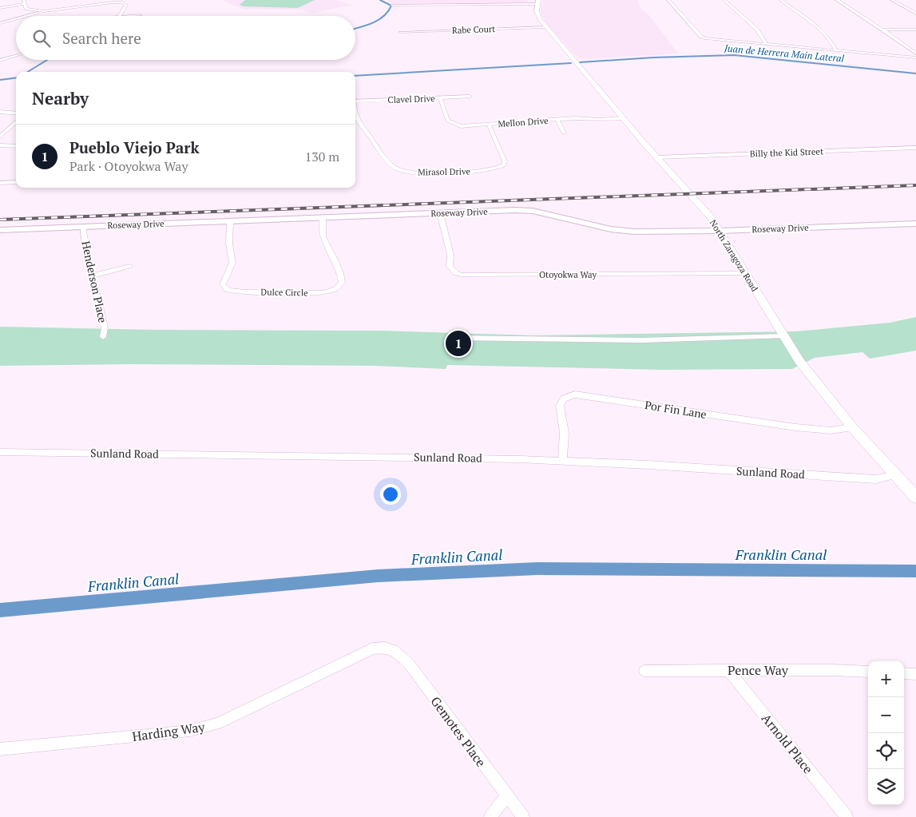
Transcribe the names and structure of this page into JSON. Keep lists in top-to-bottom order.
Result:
{
  "streets": {
    "main road": ["North Zaragoza Road"],
    "street": [
      "Rabe Court",
      "Clavel Drive",
      "Mellon Drive",
      "Billy the Kid Street",
      "Mirasol Drive",
      "Roseway Drive",
      "Otoyokwa Way",
      "Henderson Place",
      "Dulce Circle",
      "Por Fin Lane",
      "Sunland Road",
      "Pence Way",
      "Harding Way",
      "Gemotes Place",
      "Arnold Place"
    ]
  },
  "crossings": [
    ["Rabe Court", "North Zaragoza Road"],
    ["Clavel Drive", "Mellon Drive"],
    ["Mellon Drive", "Mirasol Drive"],
    ["Mellon Drive", "North Zaragoza Road"],
    ["Billy the Kid Street", "North Zaragoza Road"],
    ["Roseway Drive", "North Zaragoza Road"],
    ["Roseway Drive", "Otoyokwa Way"],
    ["Roseway Drive", "Henderson Place"],
    ["Roseway Drive", "Dulce Circle"],
    ["North Zaragoza Road", "Otoyokwa Way"],
    ["North Zaragoza Road", "Por Fin Lane"],
    ["North Zaragoza Road", "Sunland Road"],
    ["Por Fin Lane", "Sunland Road"],
    ["Pence Way", "Arnold Place"],
    ["Harding Way", "Gemotes Place"]
  ],
  "water": ["Juan de Herrera Main Lateral", "Franklin Canal"],
  "page": {
    "search": "Search here",
    "heading": "Nearby",
    "list": [
      {
        "mark": "1",
        "name": "Pueblo Viejo Park",
        "note": "Park · Otoyokwa Way",
        "value": "130 m"
      }
    ],
    "pins": "1",
    "map_buttons": ["+", "−"]
  }
}
